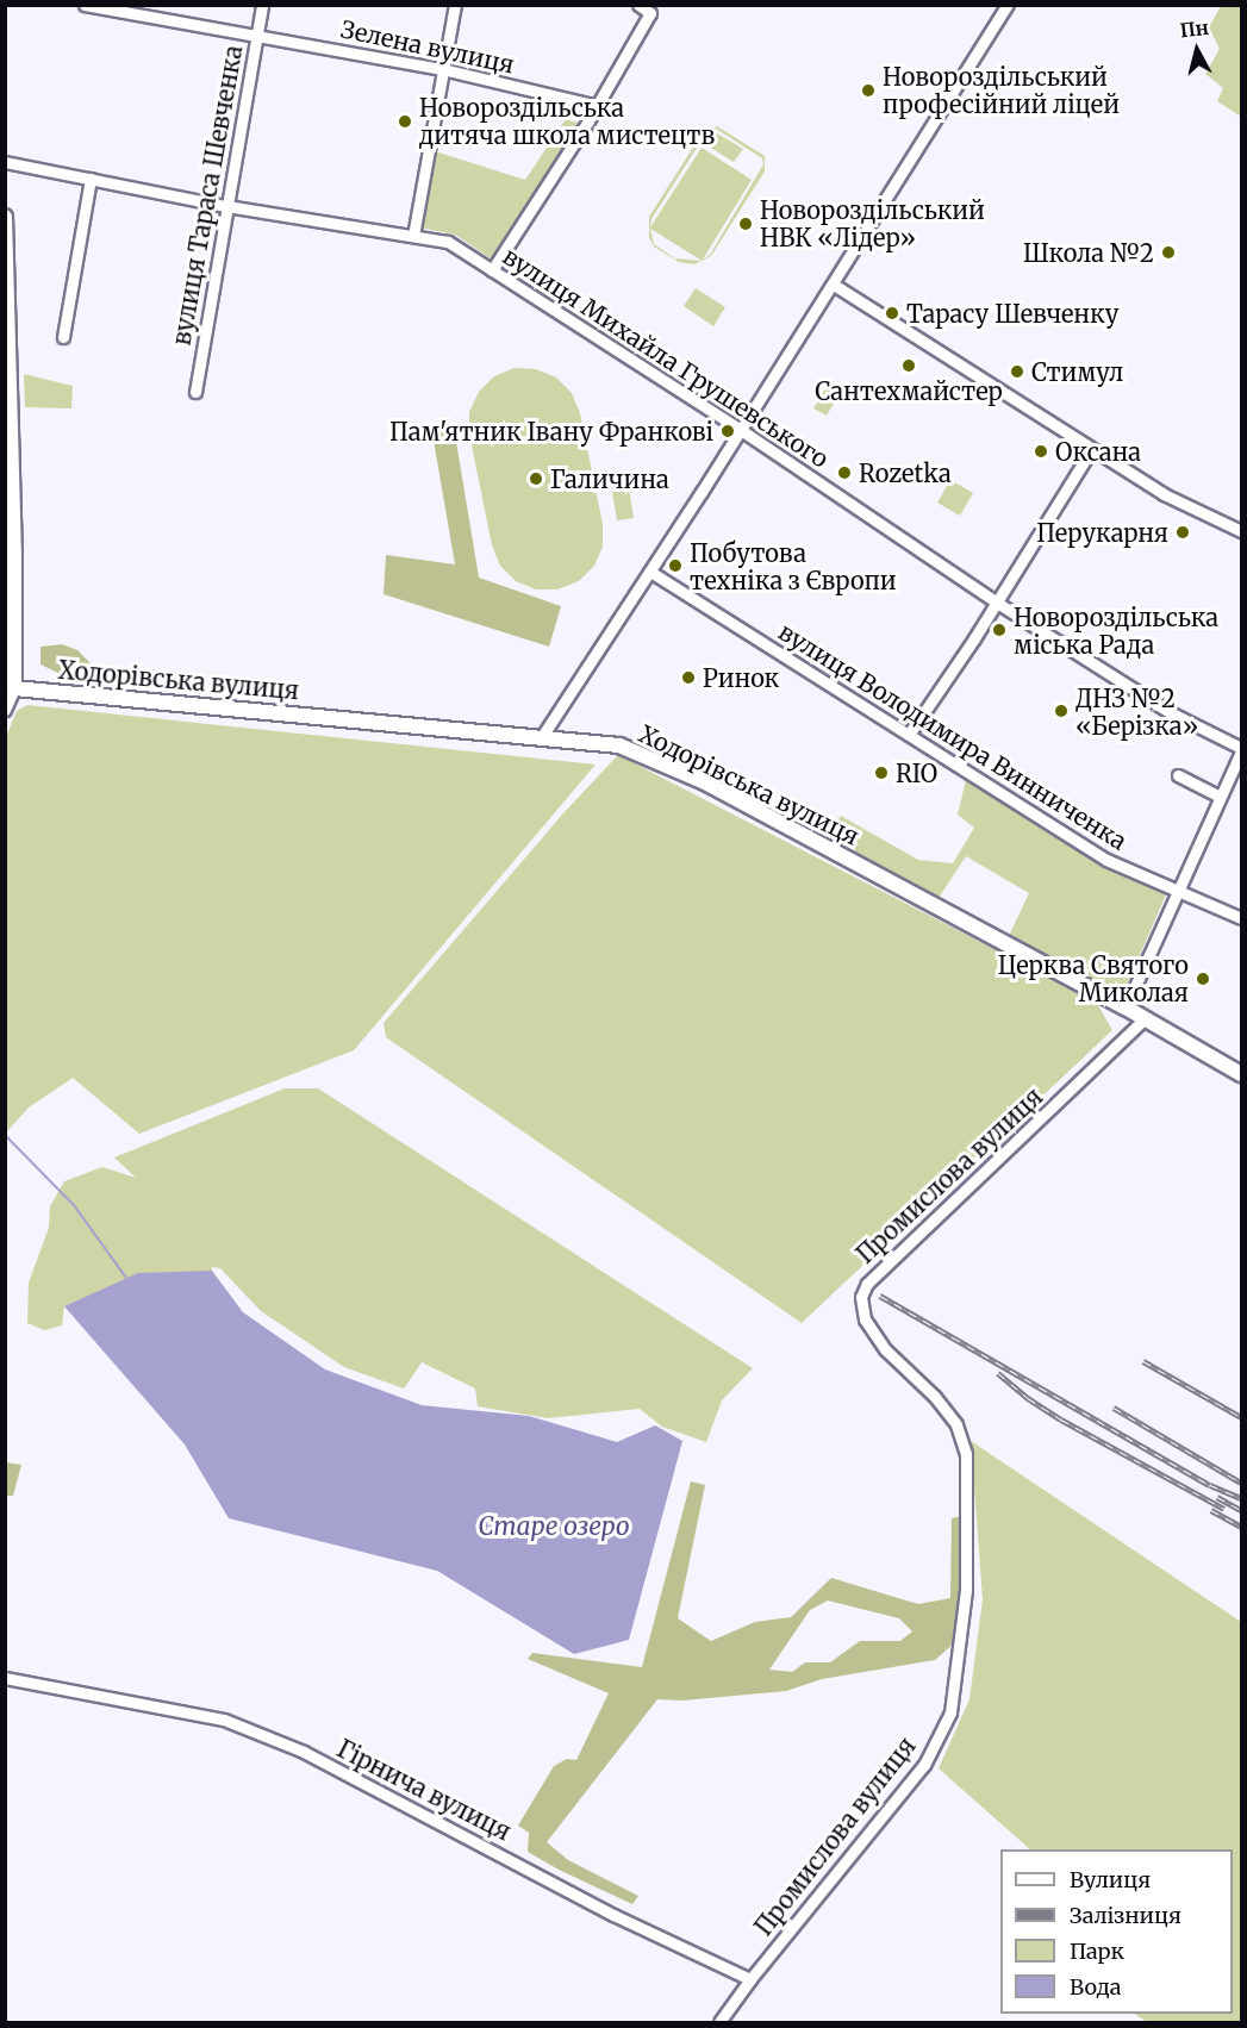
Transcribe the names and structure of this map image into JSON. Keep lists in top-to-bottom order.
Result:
{
  "streets": {
    "main road": ["Ходорівська вулиця"],
    "street": [
      "Зелена вулиця",
      "вулиця Тараса Шевченка",
      "вулиця Михайла Грушевського",
      "вулиця Володимира Винниченка",
      "Промислова вулиця",
      "Гірнича вулиця"
    ]
  },
  "crossings": [
    ["Зелена вулиця", "вулиця Тараса Шевченка"],
    ["вулиця Тараса Шевченка", "вулиця Михайла Грушевського"],
    ["Ходорівська вулиця", "Промислова вулиця"],
    ["Промислова вулиця", "Гірнича вулиця"]
  ],
  "water": ["Старе озеро"],
  "places": [
    "Новороздільський професійний ліцей",
    "Новороздільська дитяча школа мистецтв",
    "Новороздільський НВК «Лідер»",
    "Школа №2",
    "Тарасу Шевченку",
    "Сантехмайстер",
    "Стимул",
    "Пам'ятник Івану Франкові",
    "Оксана",
    "Rozetka",
    "Галичина",
    "Перукарня",
    "Побутова техніка з Європи",
    "Новороздільська міська Рада",
    "Ринок",
    "ДНЗ №2 «Берізка»",
    "RIO",
    "Церква Святого Миколая"
  ],
  "legend": [
    "Вулиця",
    "Залізниця",
    "Парк",
    "Вода"
  ],
  "north": "top"
}
